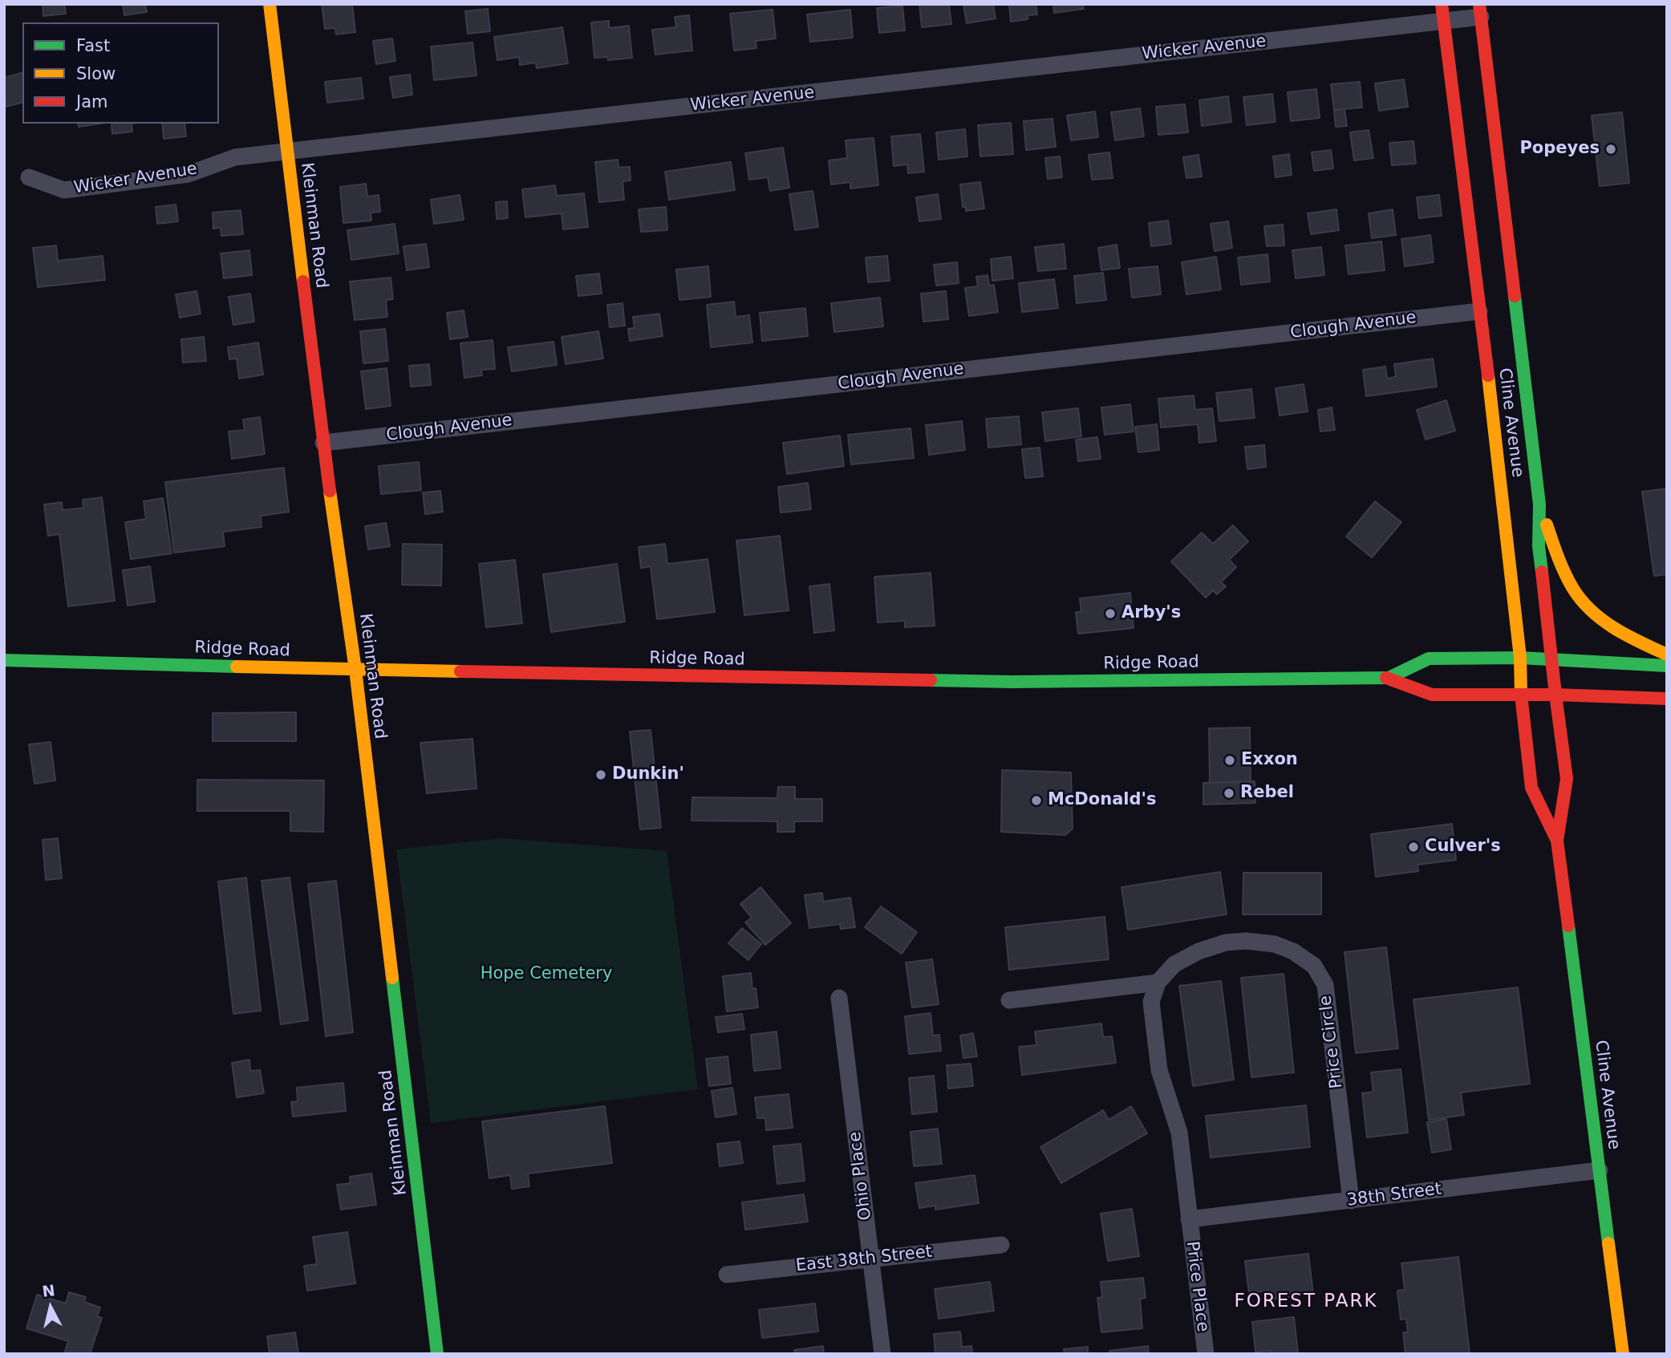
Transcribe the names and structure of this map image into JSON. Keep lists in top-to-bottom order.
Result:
{
  "streets": {
    "main road": ["Kleinman Road", "Cline Avenue", "Ridge Road"],
    "street": [
      "Wicker Avenue",
      "Clough Avenue",
      "Price Circle",
      "Ohio Place",
      "38th Street",
      "East 38th Street",
      "Price Place"
    ]
  },
  "crossings": [
    ["Wicker Avenue", "Kleinman Road"],
    ["Wicker Avenue", "Cline Avenue"],
    ["Kleinman Road", "Clough Avenue"],
    ["Kleinman Road", "Ridge Road"],
    ["Clough Avenue", "Cline Avenue"],
    ["Cline Avenue", "Ridge Road"],
    ["Cline Avenue", "38th Street"],
    ["Price Circle", "38th Street"],
    ["Ohio Place", "East 38th Street"],
    ["38th Street", "Price Place"]
  ],
  "districts": ["FOREST PARK"],
  "parks": ["Hope Cemetery"],
  "places": [
    "Popeyes",
    "Arby's",
    "Exxon",
    "Dunkin'",
    "Rebel",
    "McDonald's",
    "Culver's"
  ],
  "legend": ["Fast", "Slow", "Jam"],
  "north": "top"
}
